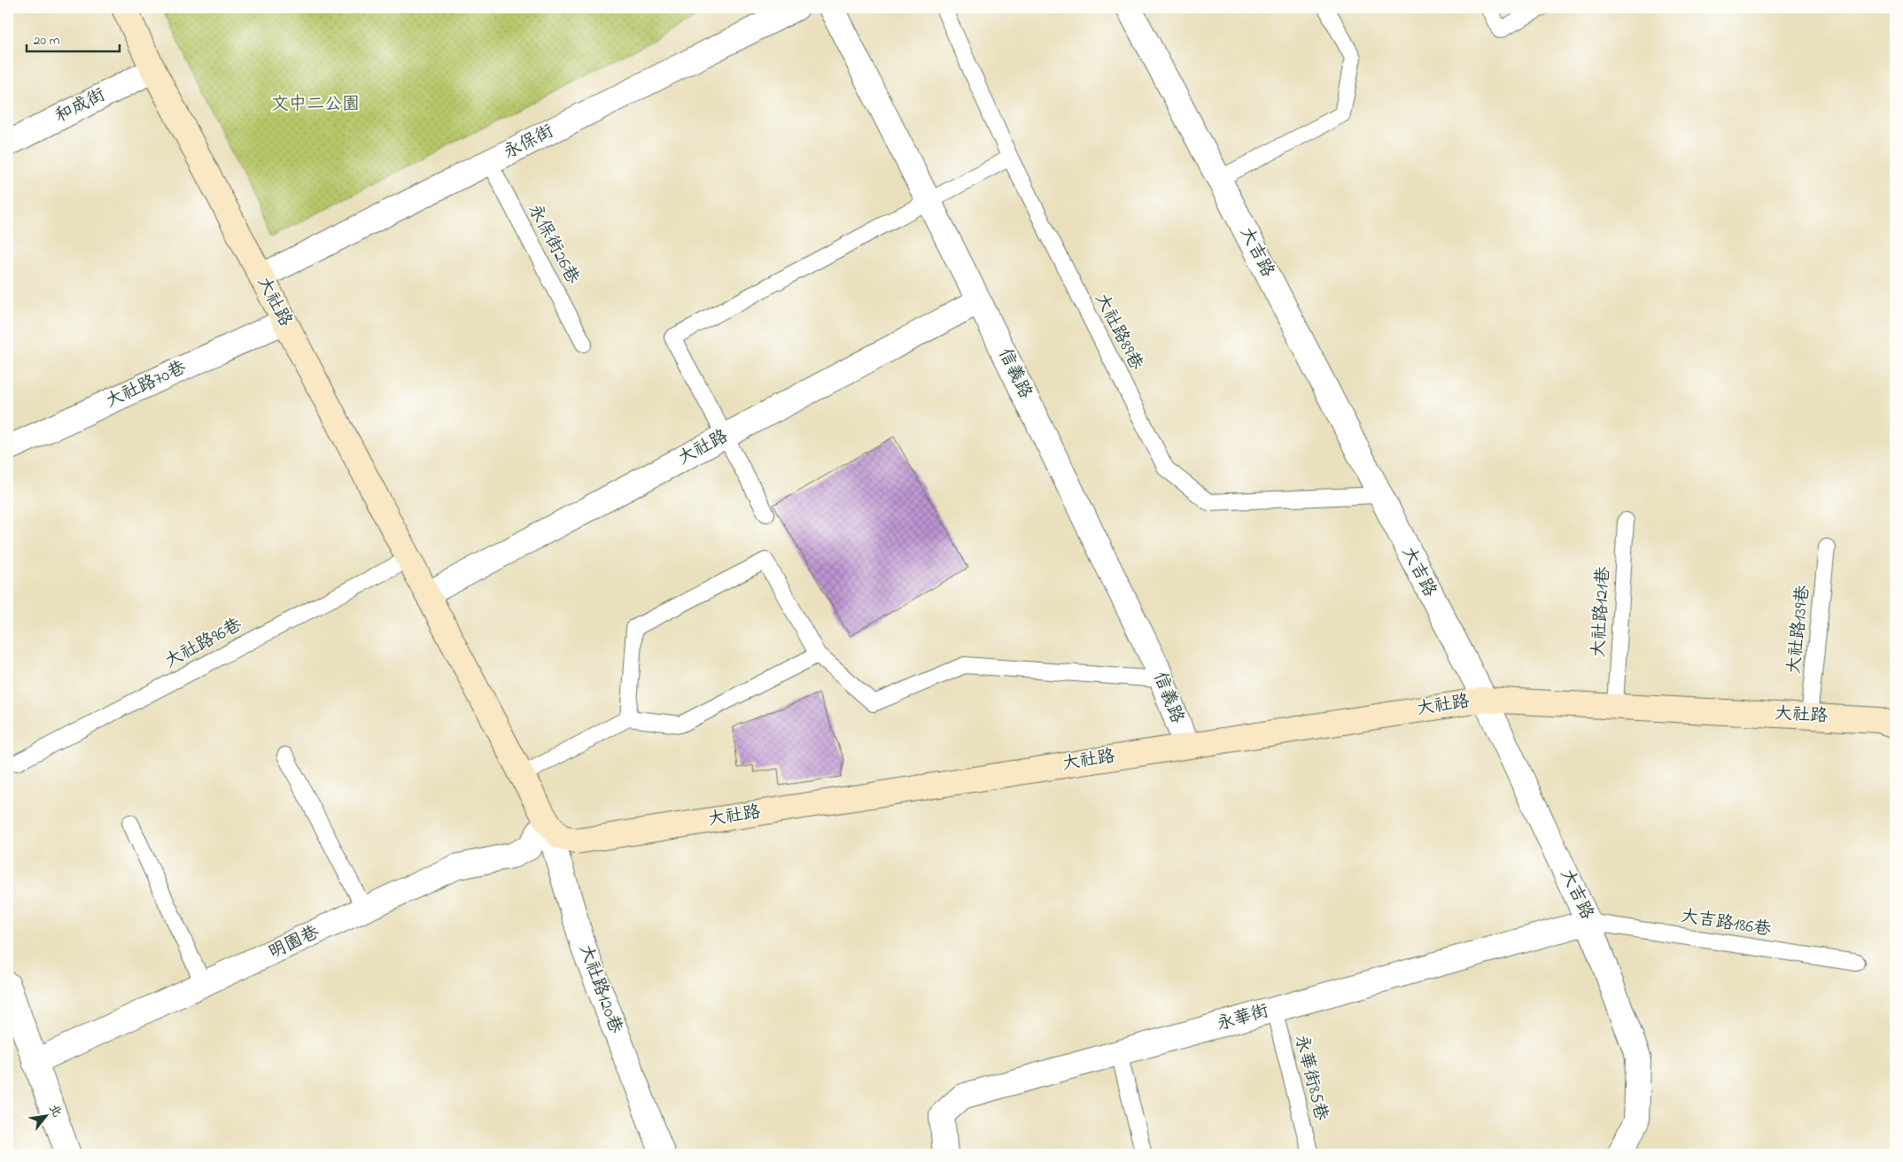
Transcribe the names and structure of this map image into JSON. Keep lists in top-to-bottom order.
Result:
{
  "streets": {
    "street": [
      "和成街",
      "永保街",
      "大吉路",
      "大社路",
      "信義路",
      "大社路70巷",
      "明園巷",
      "大社路120巷",
      "永華街"
    ],
    "lane": [
      "永保街26巷",
      "大社路89巷",
      "大社路121巷",
      "大社路139巷",
      "大社路96巷",
      "大吉路186巷",
      "永華街85巷"
    ]
  },
  "crossings": [
    ["和成街", "大社路"],
    ["永保街", "永保街26巷"],
    ["永保街", "大社路"],
    ["大吉路", "大社路"],
    ["大吉路", "大社路89巷"],
    ["大吉路", "大吉路186巷"],
    ["大吉路", "永華街"],
    ["大社路", "信義路"],
    ["大社路", "大社路70巷"],
    ["大社路", "大社路121巷"],
    ["大社路", "大社路139巷"],
    ["大社路", "大社路96巷"],
    ["大社路", "明園巷"],
    ["大社路", "大社路120巷"],
    ["大吉路186巷", "永華街"],
    ["明園巷", "大社路120巷"],
    ["永華街", "永華街85巷"]
  ],
  "parks": ["文中二公園"],
  "scale_bar": "20 m",
  "north": "top right"
}
